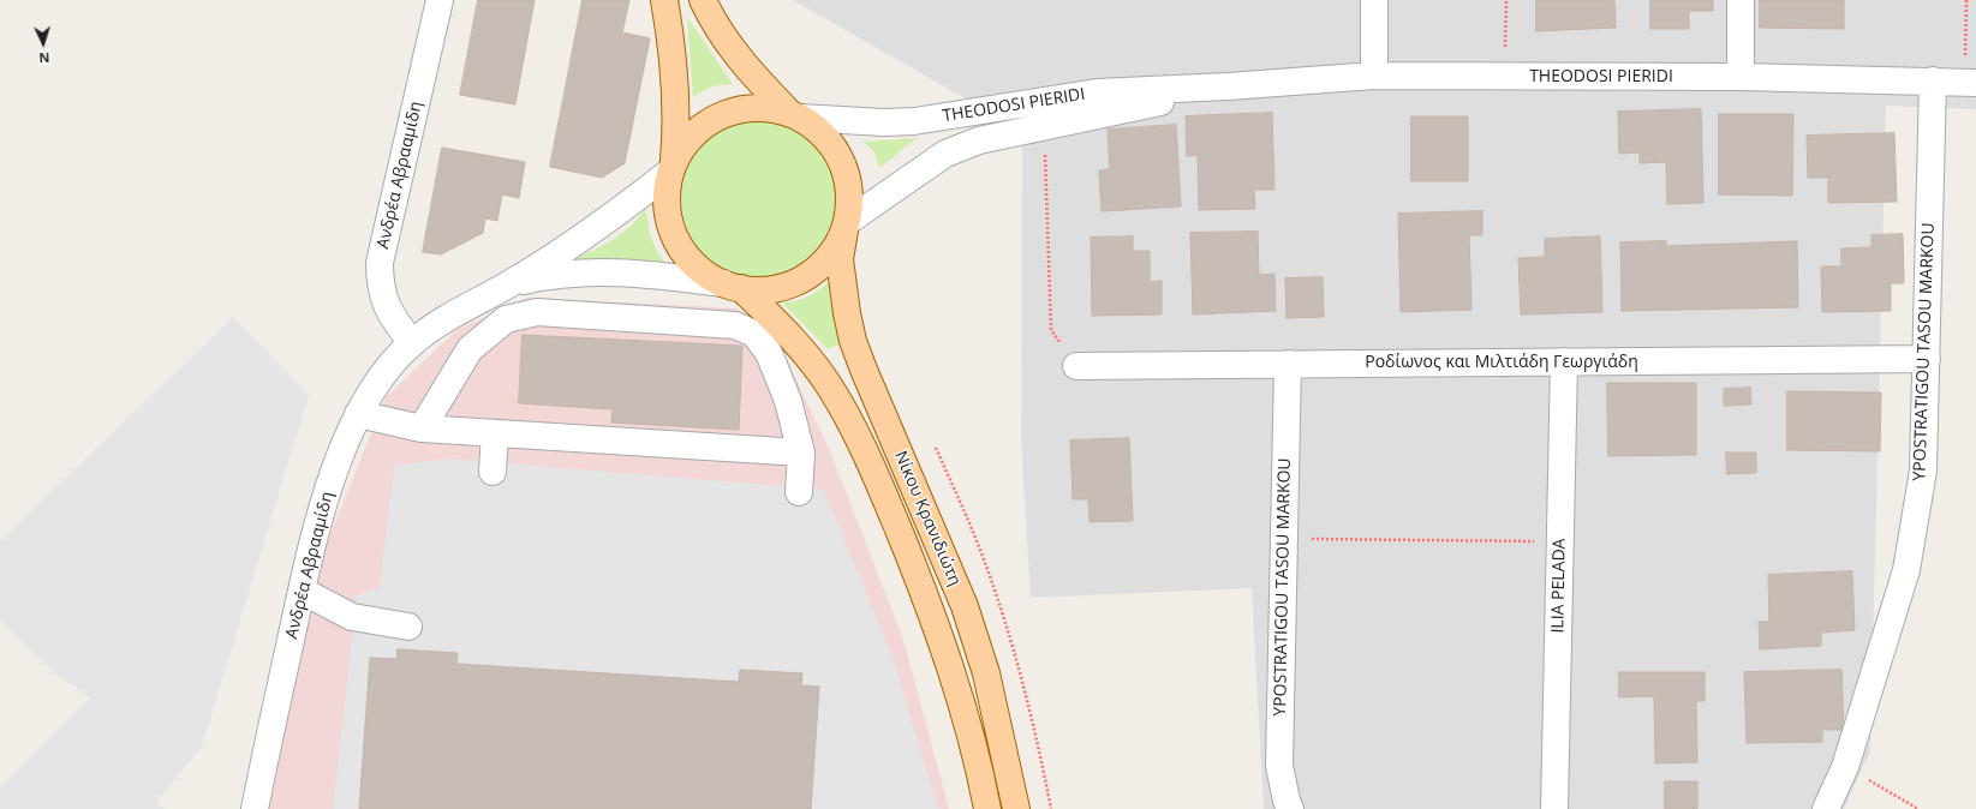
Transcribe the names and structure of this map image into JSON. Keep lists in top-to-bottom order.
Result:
{
  "streets": {
    "main road": ["Νίκου Κρανιδιώτη"],
    "street": [
      "THEODOSI PIERIDI",
      "Ανδρέα Αβρααμίδη",
      "YPOSTRATIGOU TASOU MARKOU",
      "Ροδίωνος και Μιλτιάδη Γεωργιάδη",
      "ILIA PELADA"
    ]
  },
  "crossings": [
    ["THEODOSI PIERIDI", "YPOSTRATIGOU TASOU MARKOU"],
    ["THEODOSI PIERIDI", "Νίκου Κρανιδιώτη"],
    ["Ανδρέα Αβρααμίδη", "Νίκου Κρανιδιώτη"],
    ["YPOSTRATIGOU TASOU MARKOU", "Ροδίωνος και Μιλτιάδη Γεωργιάδη"],
    ["Ροδίωνος και Μιλτιάδη Γεωργιάδη", "ILIA PELADA"]
  ],
  "north": "bottom"
}
